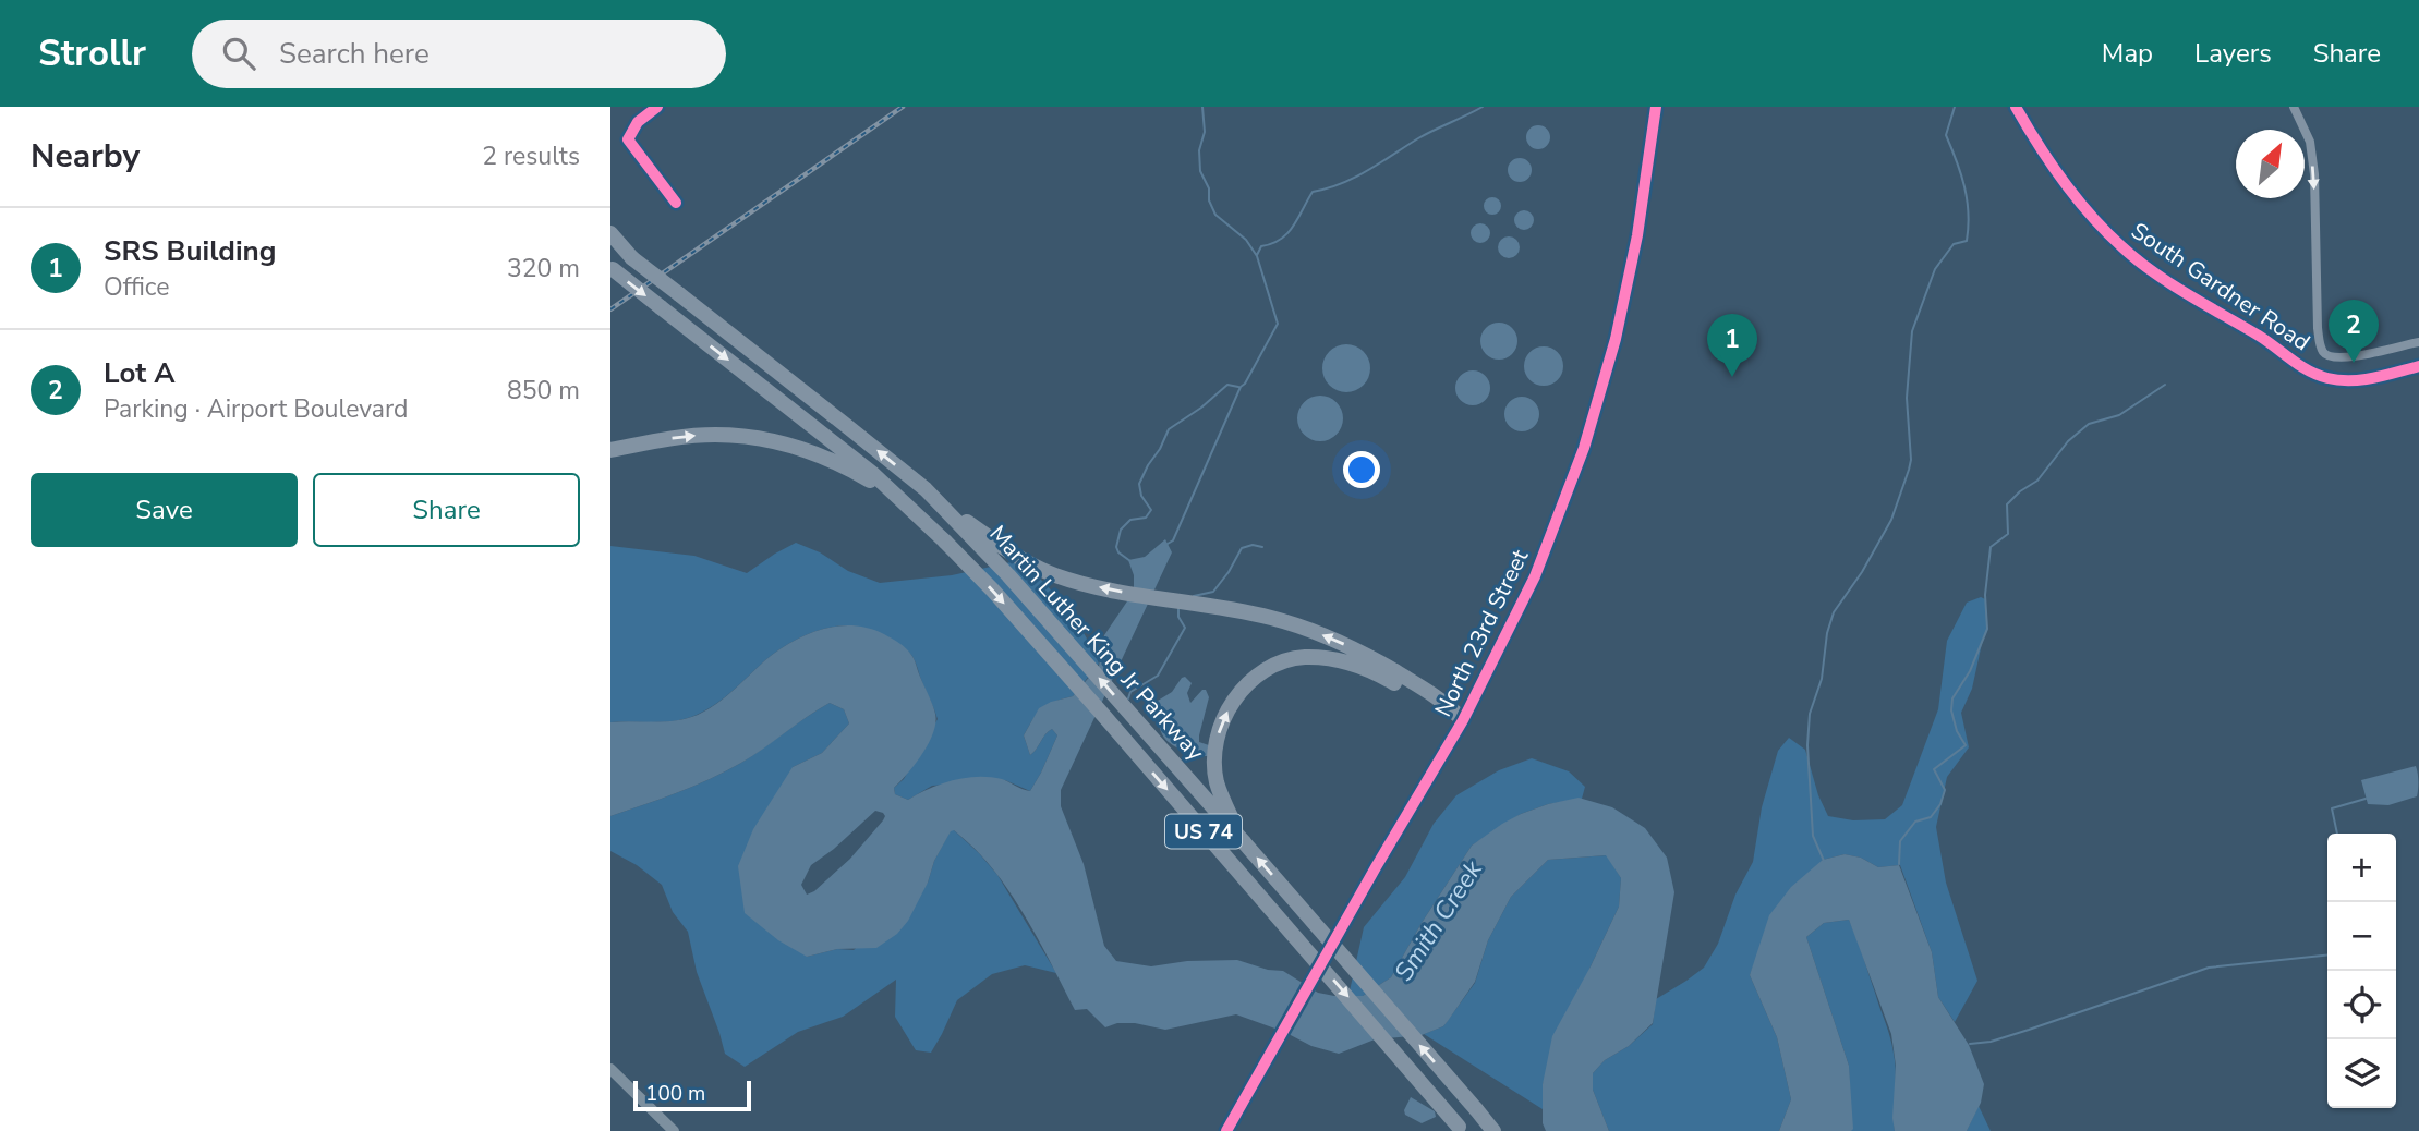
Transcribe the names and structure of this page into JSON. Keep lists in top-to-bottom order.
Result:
{
  "streets": {
    "highway": ["Martin Luther King Jr Parkway", "US 74"],
    "main road": ["North 23rd Street"],
    "street": ["South Gardner Road"]
  },
  "water": ["Smith Creek"],
  "scale_bar": "100 m",
  "north": "top right",
  "page": {
    "header": "Strollr",
    "search": "Search here",
    "nav": ["Map", "Layers", "Share"],
    "heading": ["Nearby", "2 results"],
    "list": [
      {
        "mark": "1",
        "name": "SRS Building",
        "note": "Office",
        "value": "320 m"
      },
      {
        "mark": "2",
        "name": "Lot A",
        "note": "Parking · Airport Boulevard",
        "value": "850 m"
      }
    ],
    "pins": ["2", "1"],
    "buttons": ["Save", "Share"],
    "map_buttons": ["+", "−"],
    "scale": "100 m"
  }
}
